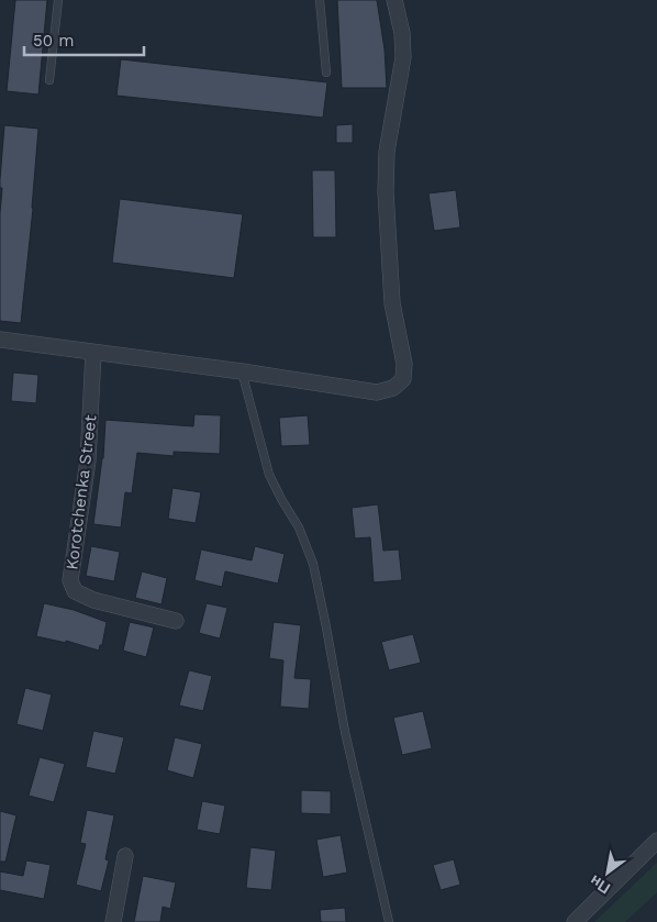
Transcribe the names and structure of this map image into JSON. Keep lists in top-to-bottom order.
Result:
{
  "streets": {
    "street": ["Korotchenka Street"]
  },
  "scale_bar": "50 m",
  "north": "bottom left"
}
